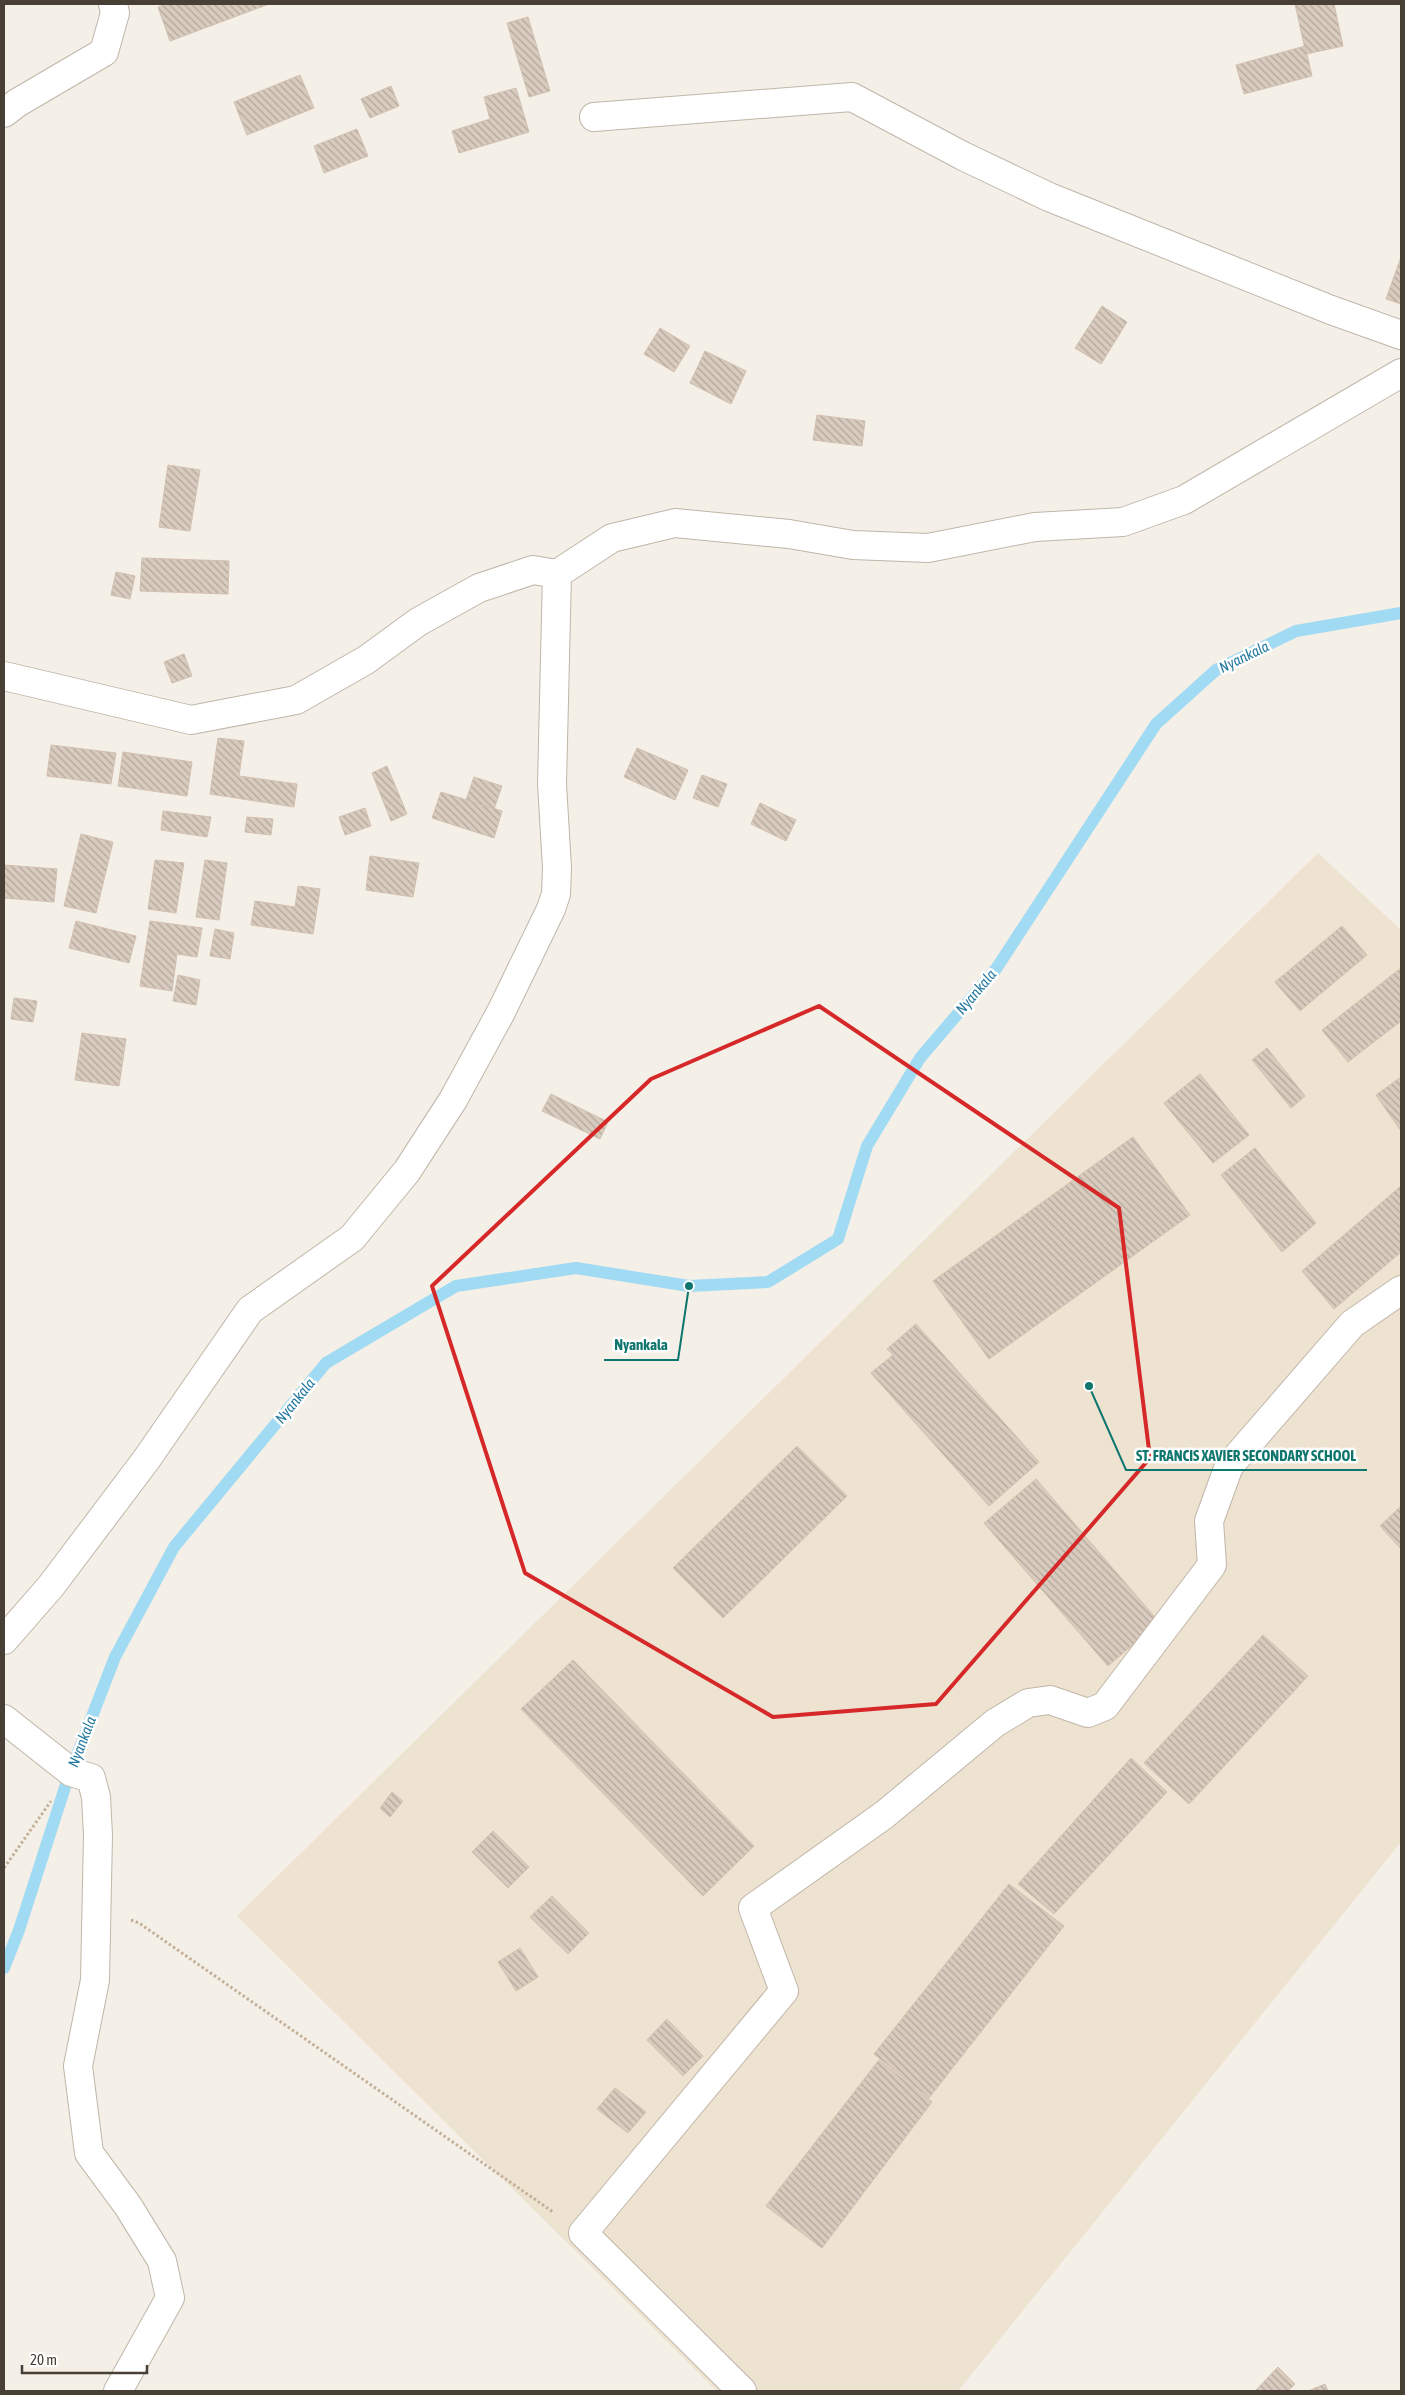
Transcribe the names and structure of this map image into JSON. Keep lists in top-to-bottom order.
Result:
{
  "water": ["Nyankala"],
  "places": ["Nyankala", "ST. FRANCIS XAVIER SECONDARY SCHOOL"],
  "scale_bar": "20 m"
}
